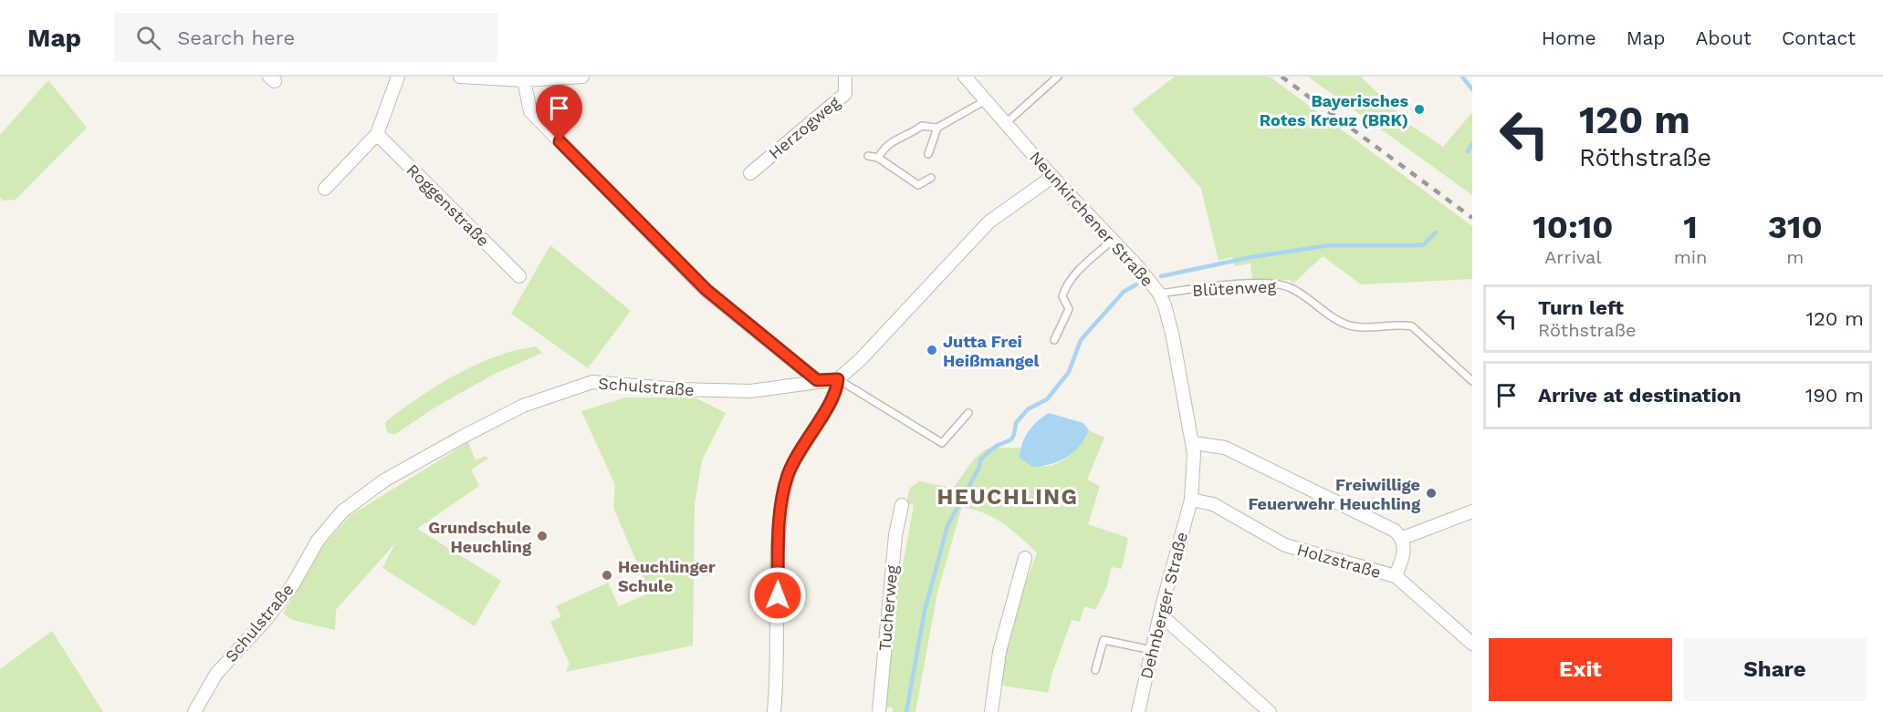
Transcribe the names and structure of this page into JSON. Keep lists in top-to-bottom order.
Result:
{
  "streets": {
    "street": [
      "Herzogweg",
      "Roggenstraße",
      "Neunkirchener Straße",
      "Schulstraße",
      "Holzstraße",
      "Dehnberger Straße",
      "Tucherweg"
    ],
    "lane": ["Blütenweg"]
  },
  "crossings": [
    ["Neunkirchener Straße", "Blütenweg"],
    ["Neunkirchener Straße", "Holzstraße"],
    ["Neunkirchener Straße", "Dehnberger Straße"],
    ["Holzstraße", "Dehnberger Straße"]
  ],
  "districts": ["HEUCHLING"],
  "places": [
    "Bayerisches Rotes Kreuz (BRK)",
    "Jutta Frei Heißmangel",
    "Freiwillige Feuerwehr Heuchling",
    "Grundschule Heuchling",
    "Heuchlinger Schule"
  ],
  "page": {
    "header": "Map",
    "search": "Search here",
    "nav": [
      "Home",
      "Map",
      "About",
      "Contact"
    ],
    "turn": ["120 m", "Röthstraße"],
    "eta": [
      "10:10",
      "Arrival",
      "1",
      "min",
      "310",
      "m"
    ],
    "list": [
      {
        "name": "Turn left",
        "note": "Röthstraße",
        "value": "120 m"
      },
      {
        "name": "Arrive at destination",
        "value": "190 m"
      }
    ],
    "buttons": ["Exit", "Share"]
  }
}
